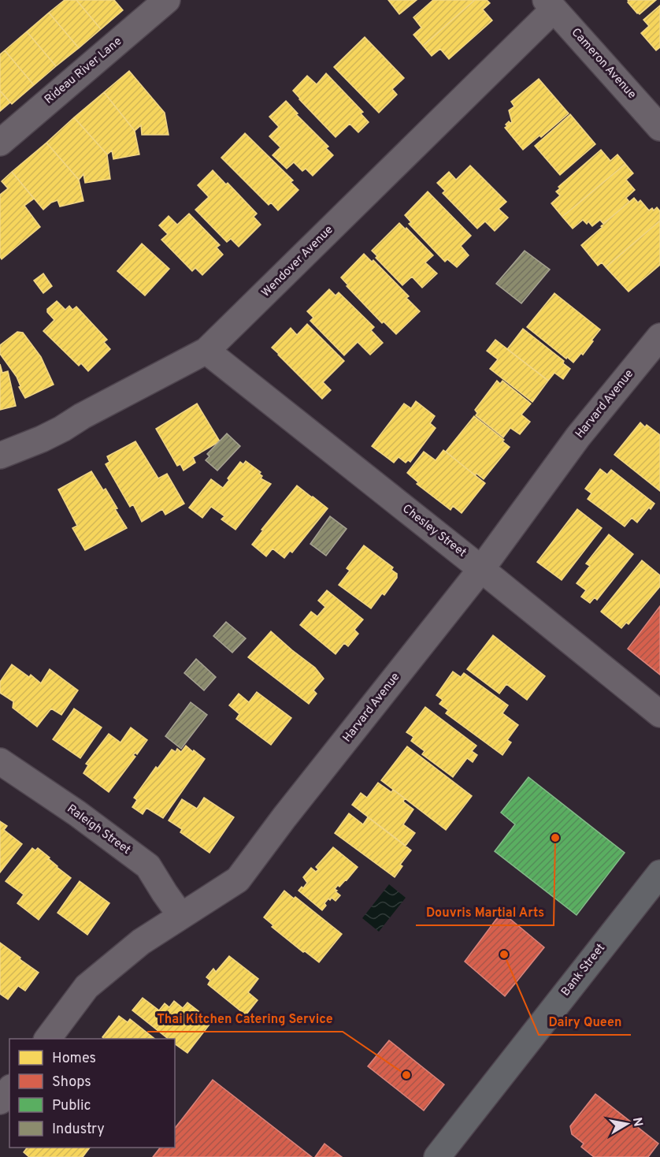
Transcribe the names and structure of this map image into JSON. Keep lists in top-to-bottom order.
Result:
{
  "streets": {
    "main road": ["Bank Street"],
    "street": [
      "Cameron Avenue",
      "Rideau River Lane",
      "Wendover Avenue",
      "Harvard Avenue",
      "Chesley Street",
      "Raleigh Street"
    ]
  },
  "crossings": [
    ["Cameron Avenue", "Wendover Avenue"],
    ["Wendover Avenue", "Chesley Street"],
    ["Harvard Avenue", "Chesley Street"],
    ["Harvard Avenue", "Raleigh Street"]
  ],
  "places": ["Douvris Martial Arts", "Dairy Queen", "Thai Kitchen Catering Service"],
  "legend": [
    "Homes",
    "Shops",
    "Public",
    "Industry"
  ],
  "north": "right"
}
